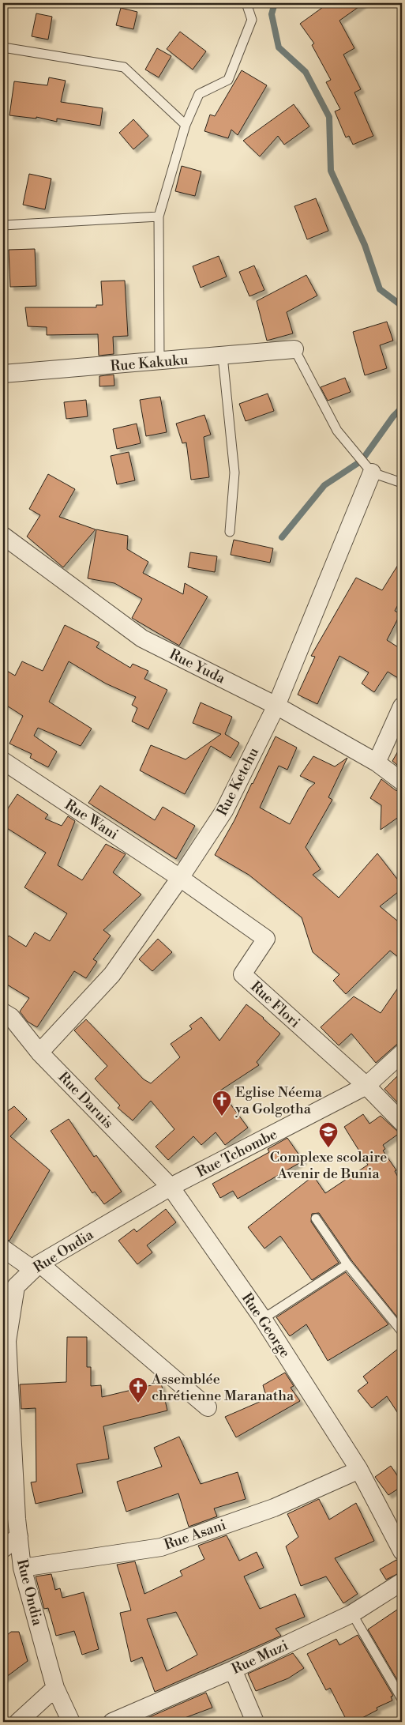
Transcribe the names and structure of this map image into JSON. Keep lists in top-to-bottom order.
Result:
{
  "streets": {
    "street": [
      "Rue Kakuku",
      "Rue Yuda",
      "Rue Ketchu",
      "Rue Wani",
      "Rue Flori",
      "Rue Daruis",
      "Rue Tchombe",
      "Rue Ondia",
      "Rue George",
      "Rue Asani",
      "Rue Muzi"
    ]
  },
  "crossings": [
    ["Rue Yuda", "Rue Ketchu"],
    ["Rue Ketchu", "Rue Wani"],
    ["Rue Ketchu", "Rue Flori"],
    ["Rue Ketchu", "Rue Daruis"],
    ["Rue Wani", "Rue Flori"],
    ["Rue Flori", "Rue Tchombe"],
    ["Rue Daruis", "Rue Tchombe"],
    ["Rue Daruis", "Rue Ondia"],
    ["Rue Daruis", "Rue George"],
    ["Rue Tchombe", "Rue Ondia"],
    ["Rue Tchombe", "Rue George"],
    ["Rue Ondia", "Rue George"],
    ["Rue Ondia", "Rue Asani"],
    ["Rue George", "Rue Asani"]
  ],
  "places": {
    "church": ["Eglise Néema ya Golgotha", "Assemblée chrétienne Maranatha"],
    "school or university": ["Complexe scolaire Avenir de Bunia"]
  }
}
